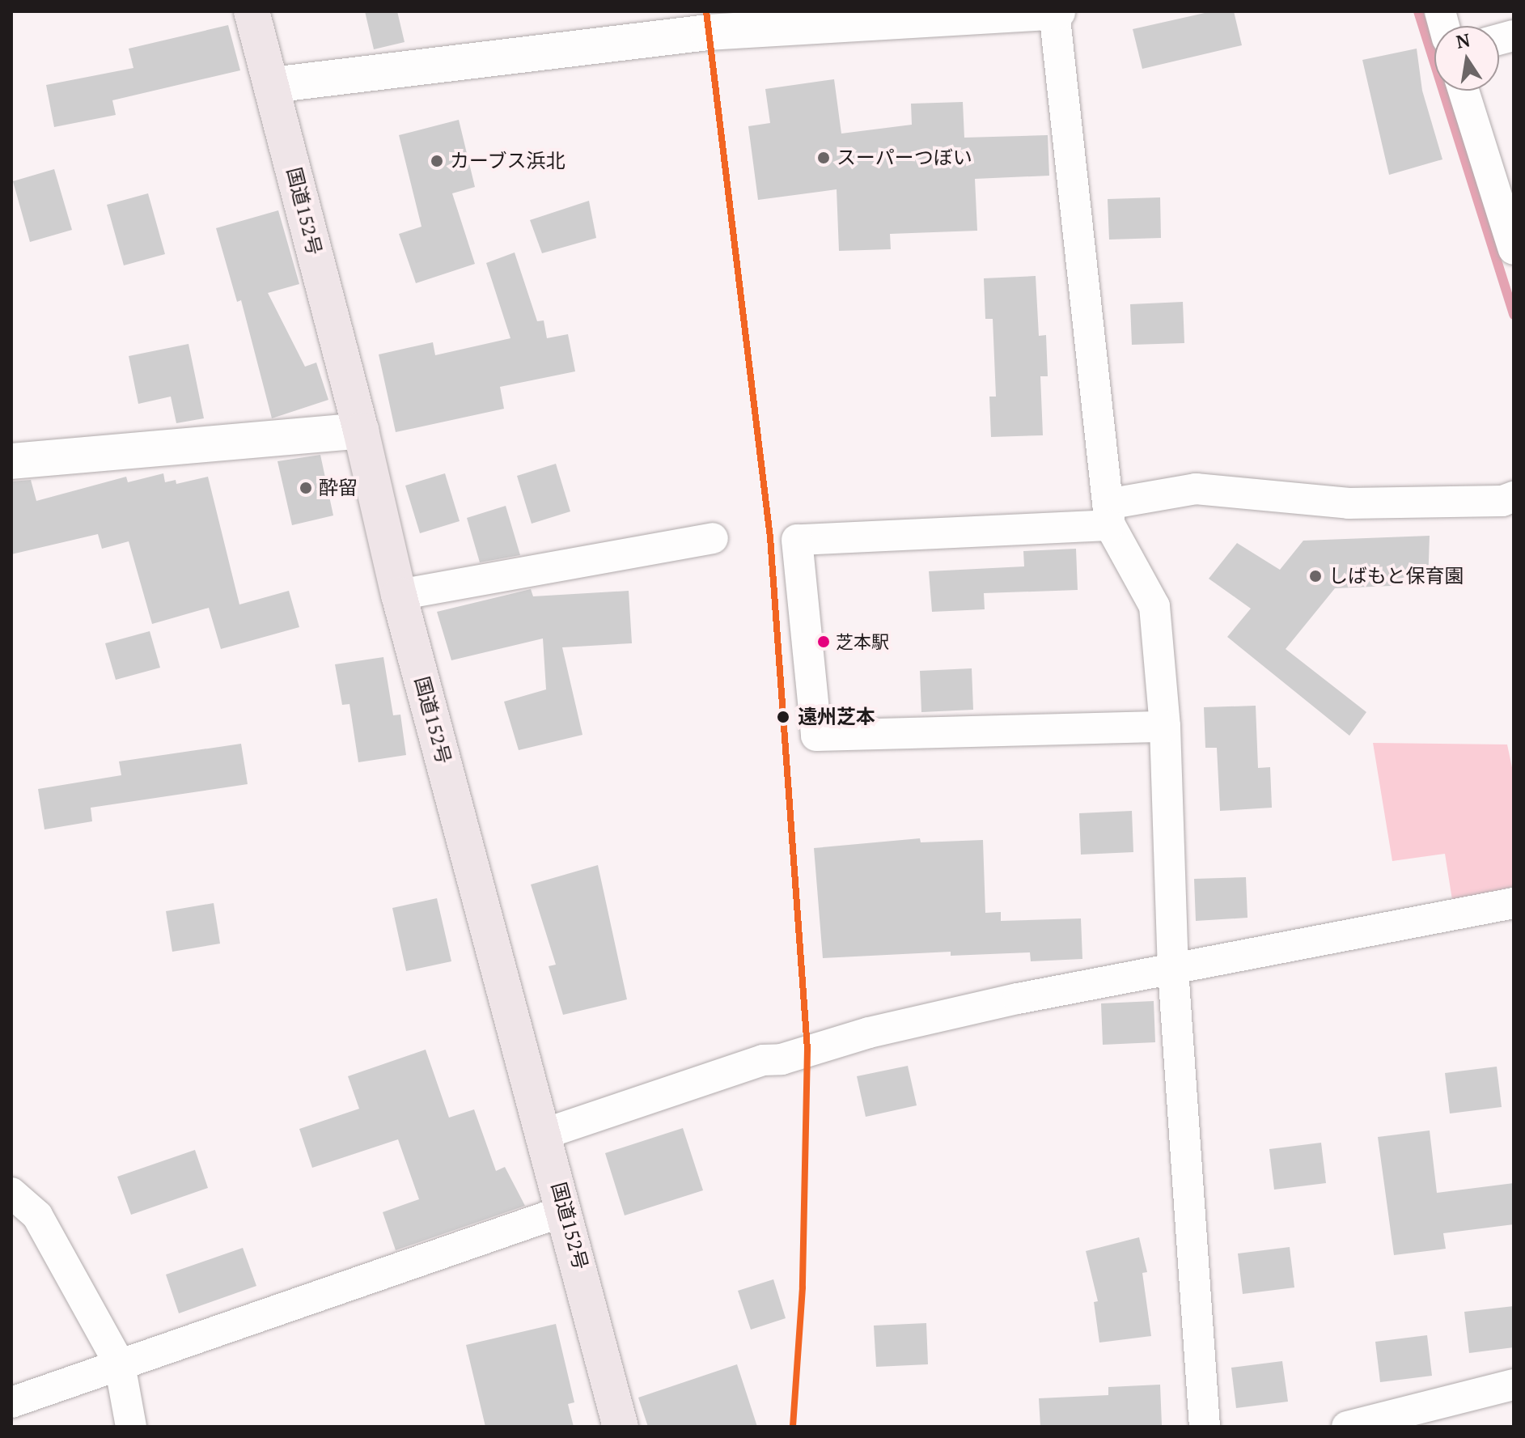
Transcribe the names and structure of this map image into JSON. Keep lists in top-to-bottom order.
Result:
{
  "streets": {
    "highway": ["国道152号"]
  },
  "places": [
    "スーパーつぼい",
    "カーブス浜北",
    "酔留",
    "しばもと保育園",
    "芝本駅",
    "遠州芝本"
  ],
  "north": "top"
}
